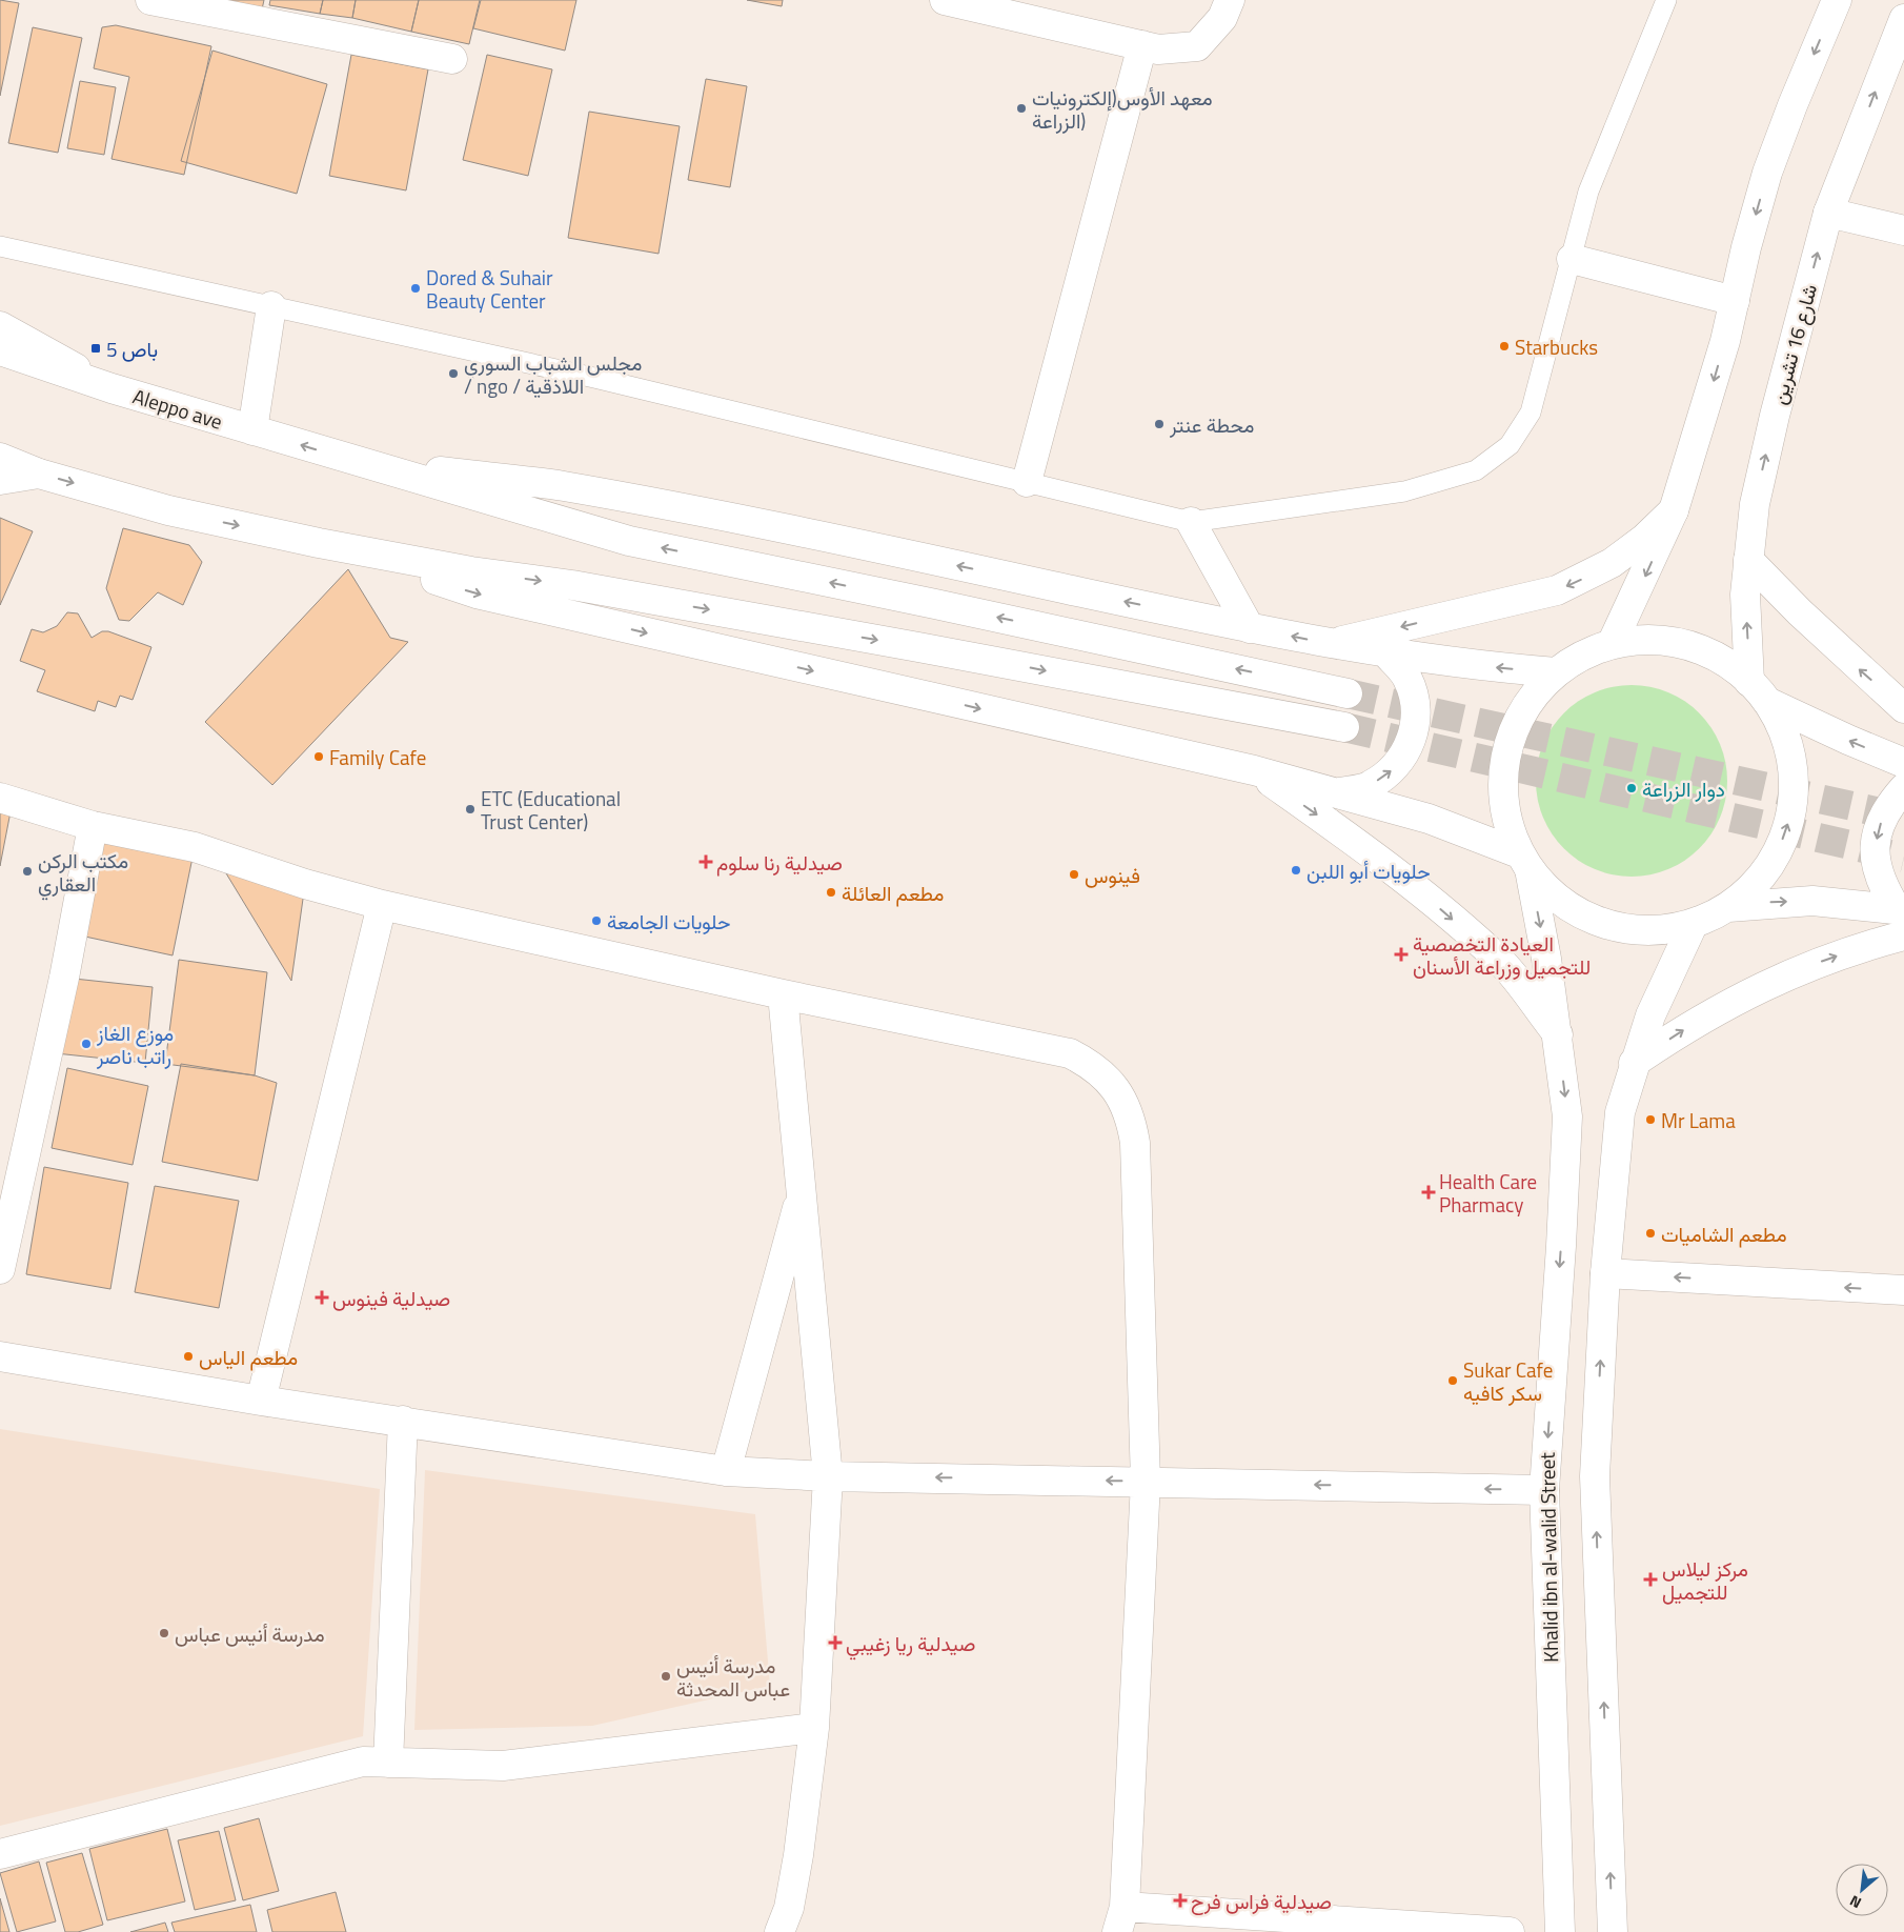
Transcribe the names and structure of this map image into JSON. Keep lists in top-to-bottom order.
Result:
{
  "streets": {
    "street": ["شارع 16 تشرين", "Aleppo ave", "Khalid ibn al-walid Street"]
  },
  "places": {
    "other": [
      "معهد الأوس(إلكترونيات الزراعة)",
      "Dored & Suhair Beauty Center",
      "Starbucks",
      "مجلس الشباب السوري / ngo / اللاذقية",
      "محطة عنتر",
      "Family Cafe",
      "دوار الزراعة",
      "ETC (Educational Trust Center)",
      "حلويات أبو اللبن",
      "مكتب الركن العقاري",
      "فينوس",
      "مطعم العائلة",
      "حلويات الجامعة",
      "موزع الغاز راتب ناصر",
      "Mr Lama",
      "مطعم الشاميات",
      "مطعم الياس",
      "Sukar Cafe سكر كافيه",
      "مدرسة أنيس عباس",
      "مدرسة أنيس عباس المحدثة"
    ],
    "transit": ["باص 5"],
    "health": [
      "صيدلية رنا سلوم",
      "العيادة التخصصية للتجميل وزراعة الأسنان",
      "Health Care Pharmacy",
      "صيدلية فينوس",
      "مركز ليلاس للتجميل",
      "صيدلية ريا زغيبي",
      "صيدلية فراس فرح"
    ]
  },
  "north": "bottom left"
}
